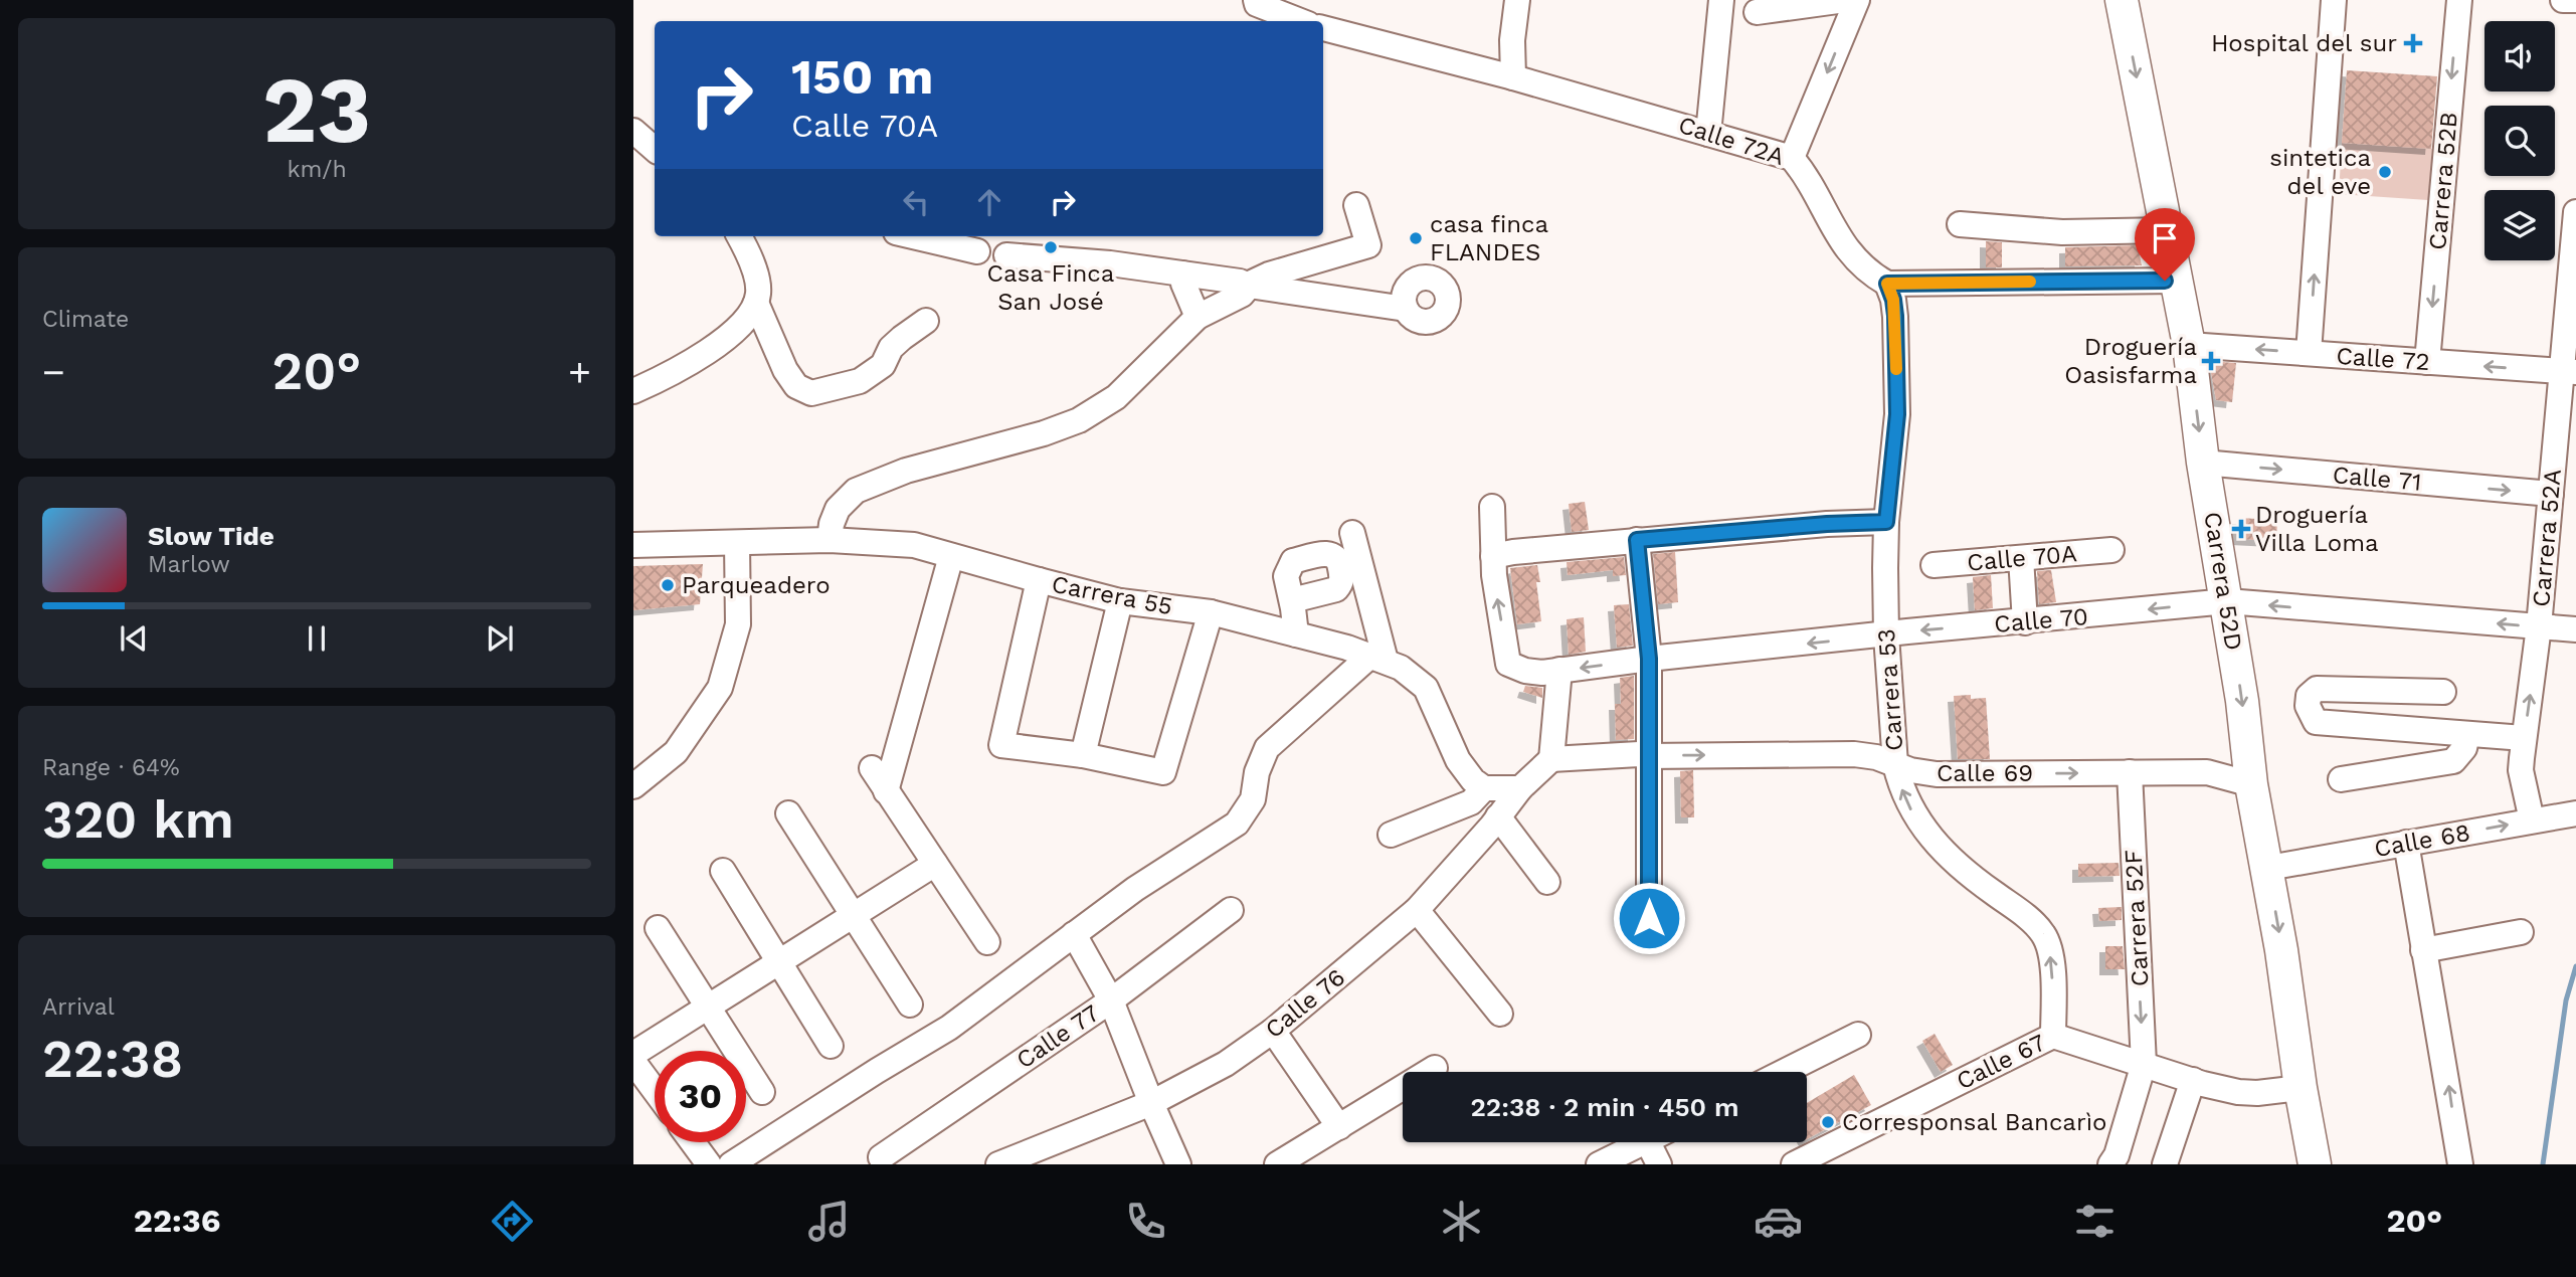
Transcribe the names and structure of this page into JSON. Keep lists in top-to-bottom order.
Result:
{
  "streets": {
    "main road": ["Carrera 52D"],
    "street": [
      "Calle 72A",
      "Carrera 52B",
      "Calle 72",
      "Calle 71",
      "Carrera 52A",
      "Calle 70A",
      "Carrera 55",
      "Calle 70",
      "Carrera 53",
      "Calle 69",
      "Calle 68",
      "Carrera 52F",
      "Calle 76",
      "Calle 77",
      "Calle 67"
    ]
  },
  "crossings": [
    ["Calle 72A", "Carrera 53"],
    ["Carrera 52B", "Calle 72"],
    ["Calle 72", "Carrera 52A"],
    ["Calle 72", "Carrera 52D"],
    ["Calle 71", "Carrera 52A"],
    ["Calle 71", "Carrera 52D"],
    ["Carrera 52A", "Calle 70"],
    ["Carrera 52A", "Calle 68"],
    ["Carrera 52D", "Calle 70"],
    ["Carrera 52D", "Calle 69"],
    ["Carrera 52D", "Calle 68"],
    ["Carrera 52D", "Calle 67"],
    ["Calle 70", "Carrera 53"],
    ["Carrera 53", "Calle 69"],
    ["Carrera 53", "Calle 67"],
    ["Calle 69", "Carrera 52F"],
    ["Calle 69", "Calle 76"],
    ["Carrera 52F", "Calle 67"]
  ],
  "one_way": [
    "Calle 72",
    "Calle 71",
    "Carrera 52D",
    "Carrera 53",
    "Calle 69",
    "Carrera 52F"
  ],
  "places": {
    "health": ["Hospital del sur", "Droguería Oasisfarma", "Droguería Villa Loma"],
    "other": [
      "sintetica del eve",
      "casa finca FLANDES",
      "Casa Finca San José",
      "Parqueadero",
      "Corresponsal Bancarìo"
    ]
  },
  "page": {
    "tile": [
      ["23", "km/h"],
      "Climate",
      ["Range · 64%", "320 km"],
      ["Arrival", "22:38"]
    ],
    "turn": ["150 m", "Calle 70A"],
    "heat": ["−", "20°", "+"],
    "song": ["Slow Tide", "Marlow"],
    "limit": "30",
    "trip": "22:38 · 2 min · 450 m",
    "tabs": ["22:36", "20°"]
  }
}
